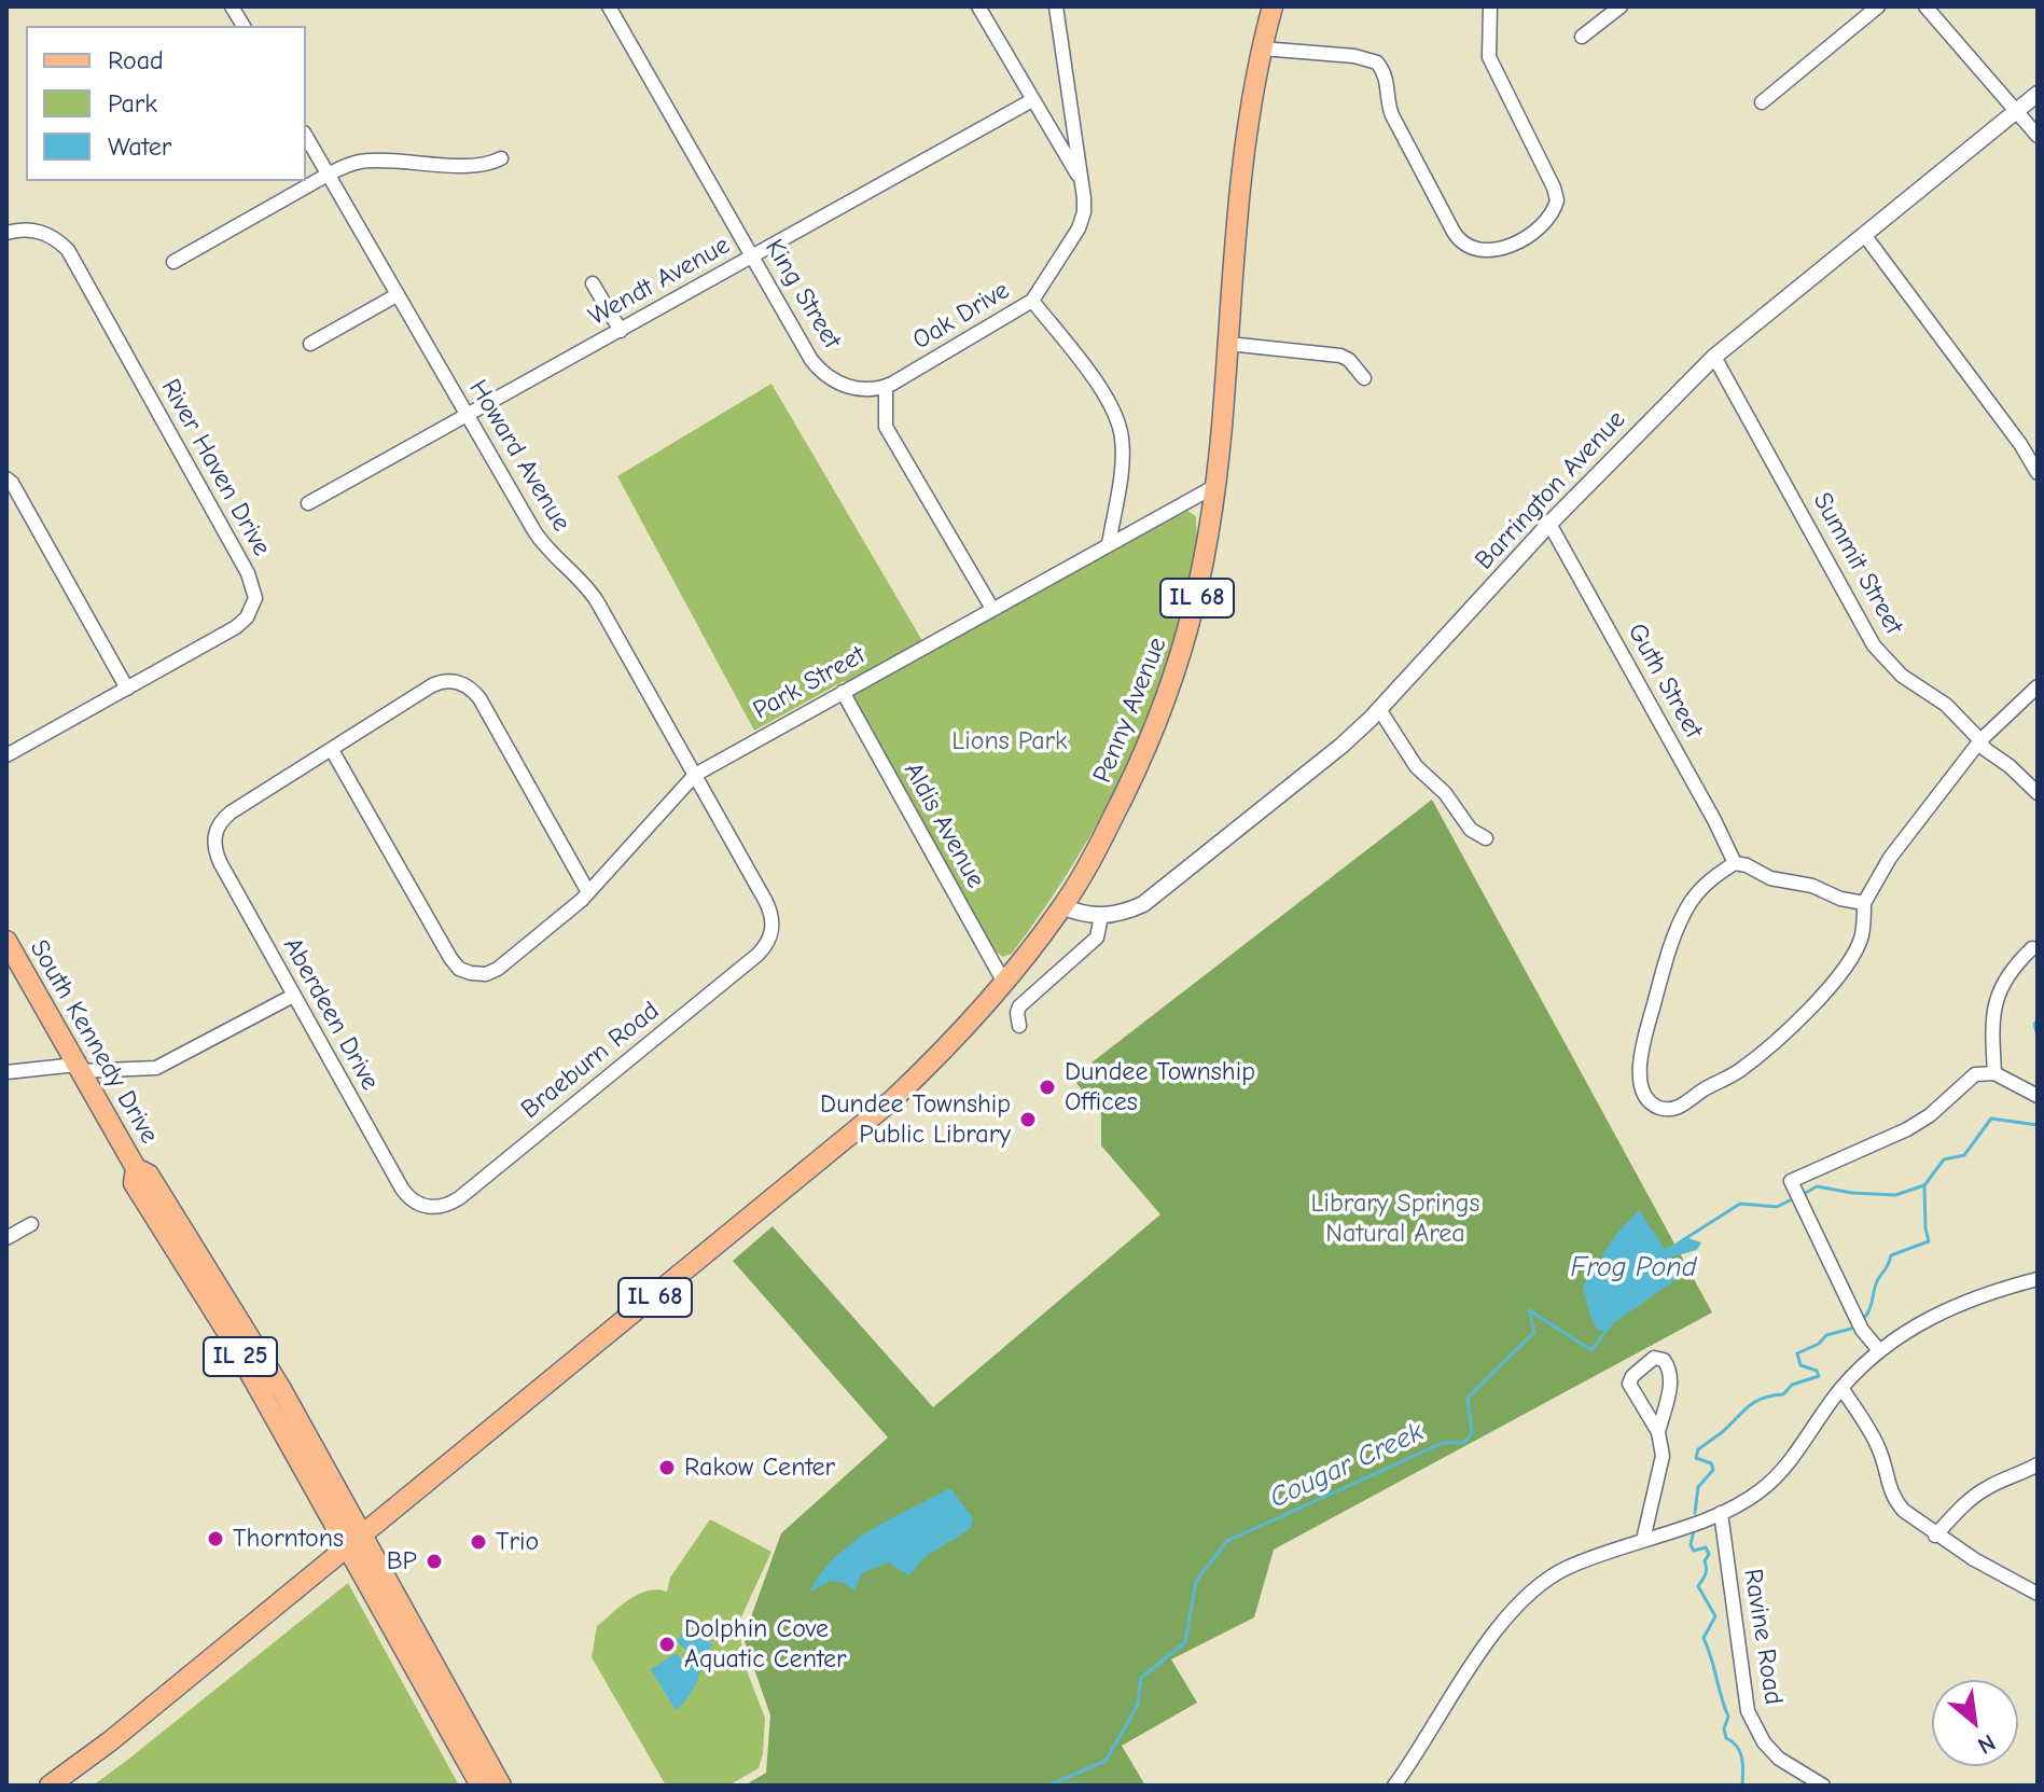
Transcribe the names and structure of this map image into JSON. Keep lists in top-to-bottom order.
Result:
{
  "streets": {
    "main road": [
      "IL 68",
      "Penny Avenue",
      "South Kennedy Drive",
      "IL 25"
    ],
    "street": [
      "Wendt Avenue",
      "King Street",
      "Oak Drive",
      "Howard Avenue",
      "River Haven Drive",
      "Barrington Avenue",
      "Summit Street",
      "Guth Street",
      "Park Street",
      "Aldis Avenue",
      "Aberdeen Drive",
      "Braeburn Road",
      "Ravine Road"
    ]
  },
  "crossings": [
    ["Wendt Avenue", "King Street"],
    ["Wendt Avenue", "Howard Avenue"],
    ["King Street", "Oak Drive"],
    ["Howard Avenue", "Park Street"],
    ["Howard Avenue", "Braeburn Road"],
    ["Barrington Avenue", "Summit Street"],
    ["Barrington Avenue", "Guth Street"],
    ["IL 68", "Penny Avenue"],
    ["IL 68", "South Kennedy Drive"],
    ["Park Street", "Penny Avenue"],
    ["Park Street", "Aldis Avenue"],
    ["Park Street", "Aberdeen Drive"],
    ["Penny Avenue", "Aldis Avenue"],
    ["Penny Avenue", "South Kennedy Drive"],
    ["Aberdeen Drive", "Braeburn Road"]
  ],
  "water": ["Frog Pond", "Cougar Creek"],
  "parks": ["Lions Park", "Library Springs Natural Area"],
  "places": [
    "Dundee Township Offices",
    "Dundee Township Public Library",
    "Rakow Center",
    "Thorntons",
    "Trio",
    "BP",
    "Dolphin Cove Aquatic Center"
  ],
  "legend": ["Road", "Park", "Water"],
  "north": "bottom right"
}
